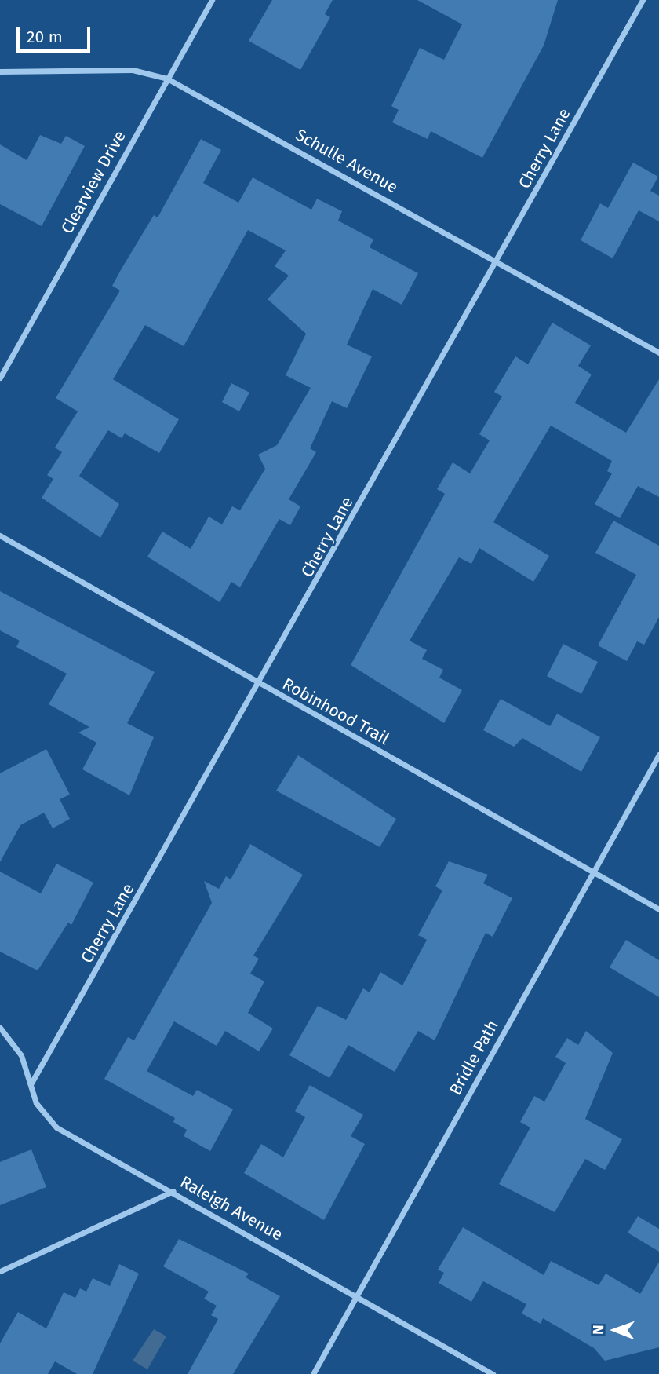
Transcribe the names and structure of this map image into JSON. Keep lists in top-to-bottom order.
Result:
{
  "streets": {
    "street": [
      "Cherry Lane",
      "Schulle Avenue",
      "Clearview Drive",
      "Robinhood Trail",
      "Bridle Path",
      "Raleigh Avenue"
    ]
  },
  "crossings": [
    ["Cherry Lane", "Schulle Avenue"],
    ["Cherry Lane", "Robinhood Trail"],
    ["Cherry Lane", "Raleigh Avenue"],
    ["Schulle Avenue", "Clearview Drive"],
    ["Robinhood Trail", "Bridle Path"],
    ["Bridle Path", "Raleigh Avenue"]
  ],
  "scale_bar": "20 m",
  "north": "left"
}
